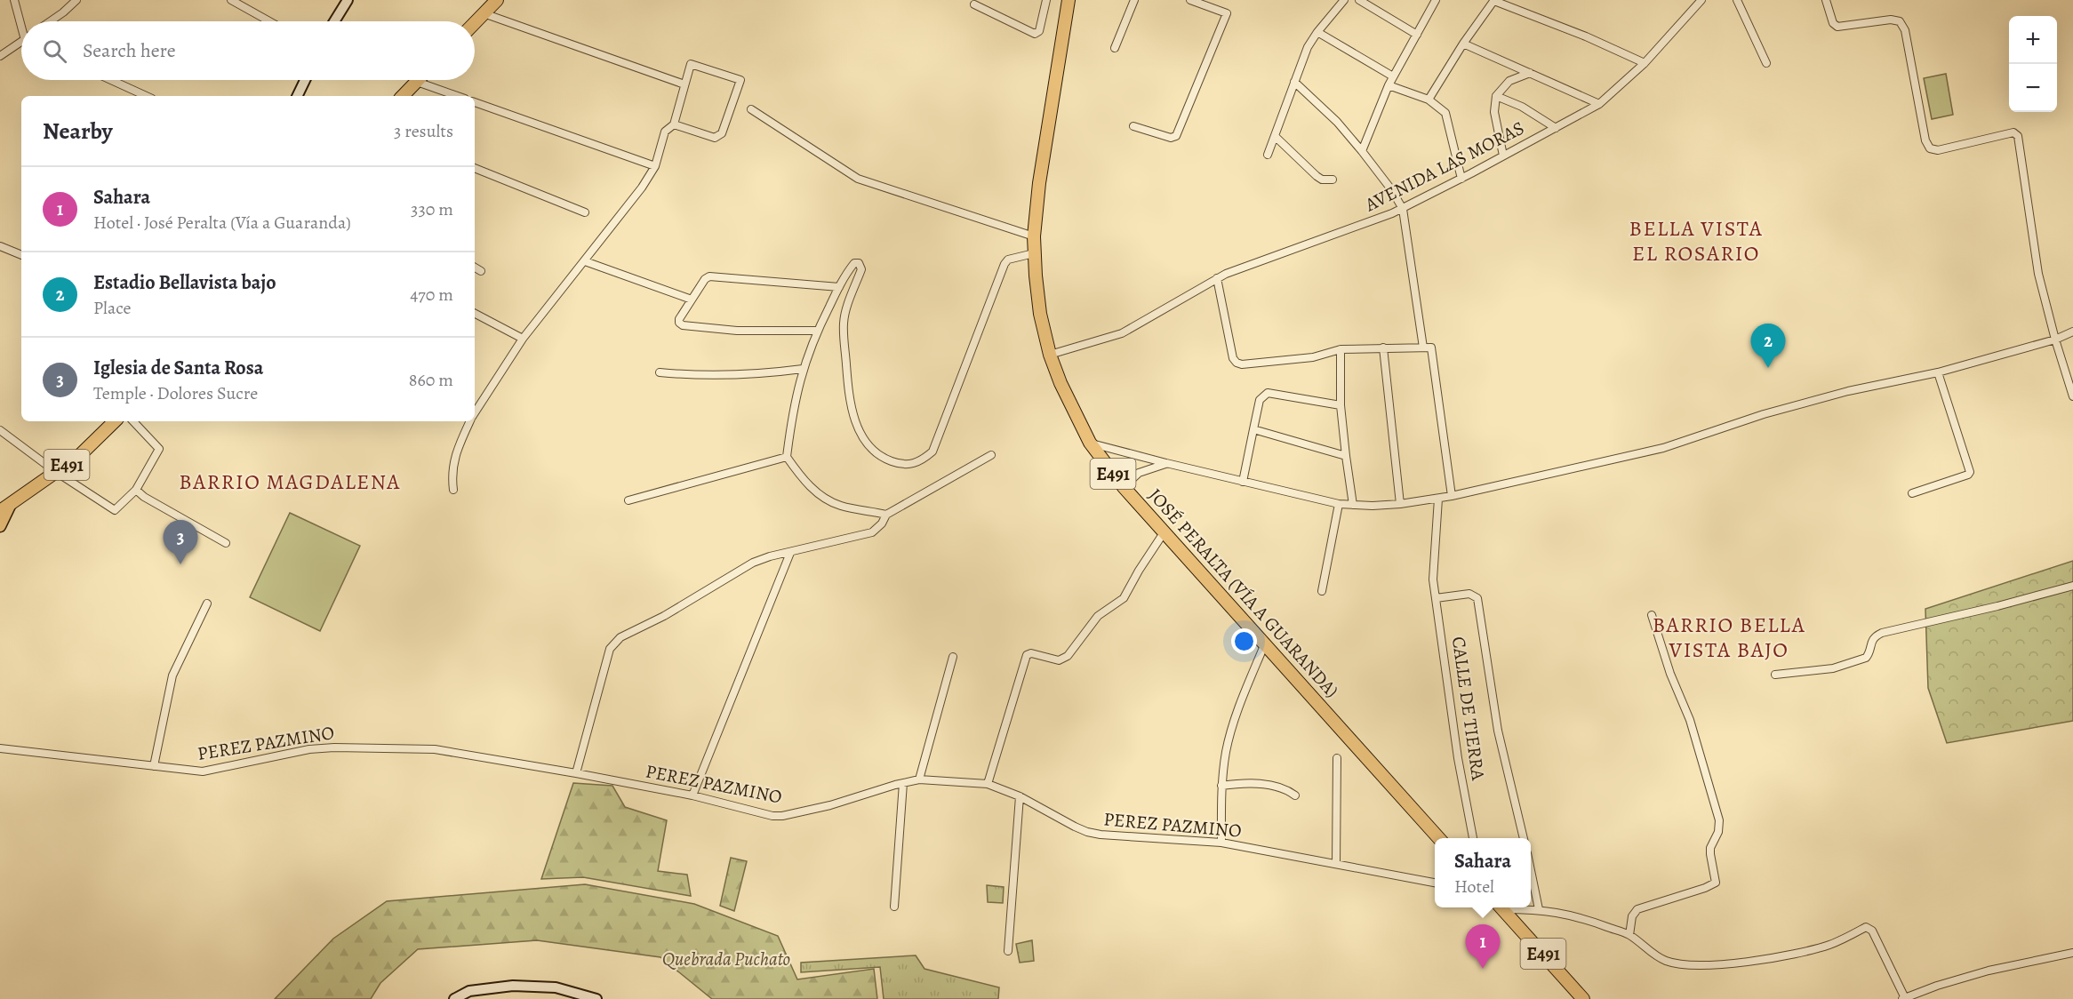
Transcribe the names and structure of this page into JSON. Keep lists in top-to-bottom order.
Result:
{
  "streets": {
    "highway": ["E491", "JOSÉ PERALTA (VÍA A GUARANDA)"],
    "street": ["AVENIDA LAS MORAS", "CALLE DE TIERRA", "PEREZ PAZMINO"]
  },
  "crossings": [
    ["AVENIDA LAS MORAS", "JOSÉ PERALTA (VÍA A GUARANDA)"]
  ],
  "districts": ["BELLA VISTA EL ROSARIO", "BARRIO MAGDALENA", "BARRIO BELLA VISTA BAJO"],
  "parks": ["Quebrada Puchato"],
  "page": {
    "map_buttons": ["+", "−"],
    "search": "Search here",
    "heading": ["Nearby", "3 results"],
    "list": [
      {
        "mark": "1",
        "name": "Sahara",
        "note": "Hotel · José Peralta (Vía a Guaranda)",
        "value": "330 m"
      },
      {
        "mark": "2",
        "name": "Estadio Bellavista bajo",
        "note": "Place",
        "value": "470 m"
      },
      {
        "mark": "3",
        "name": "Iglesia de Santa Rosa",
        "note": "Temple · Dolores Sucre",
        "value": "860 m"
      }
    ],
    "pins": ["2", "3", "1"],
    "popup": ["Sahara", "Hotel"]
  }
}
